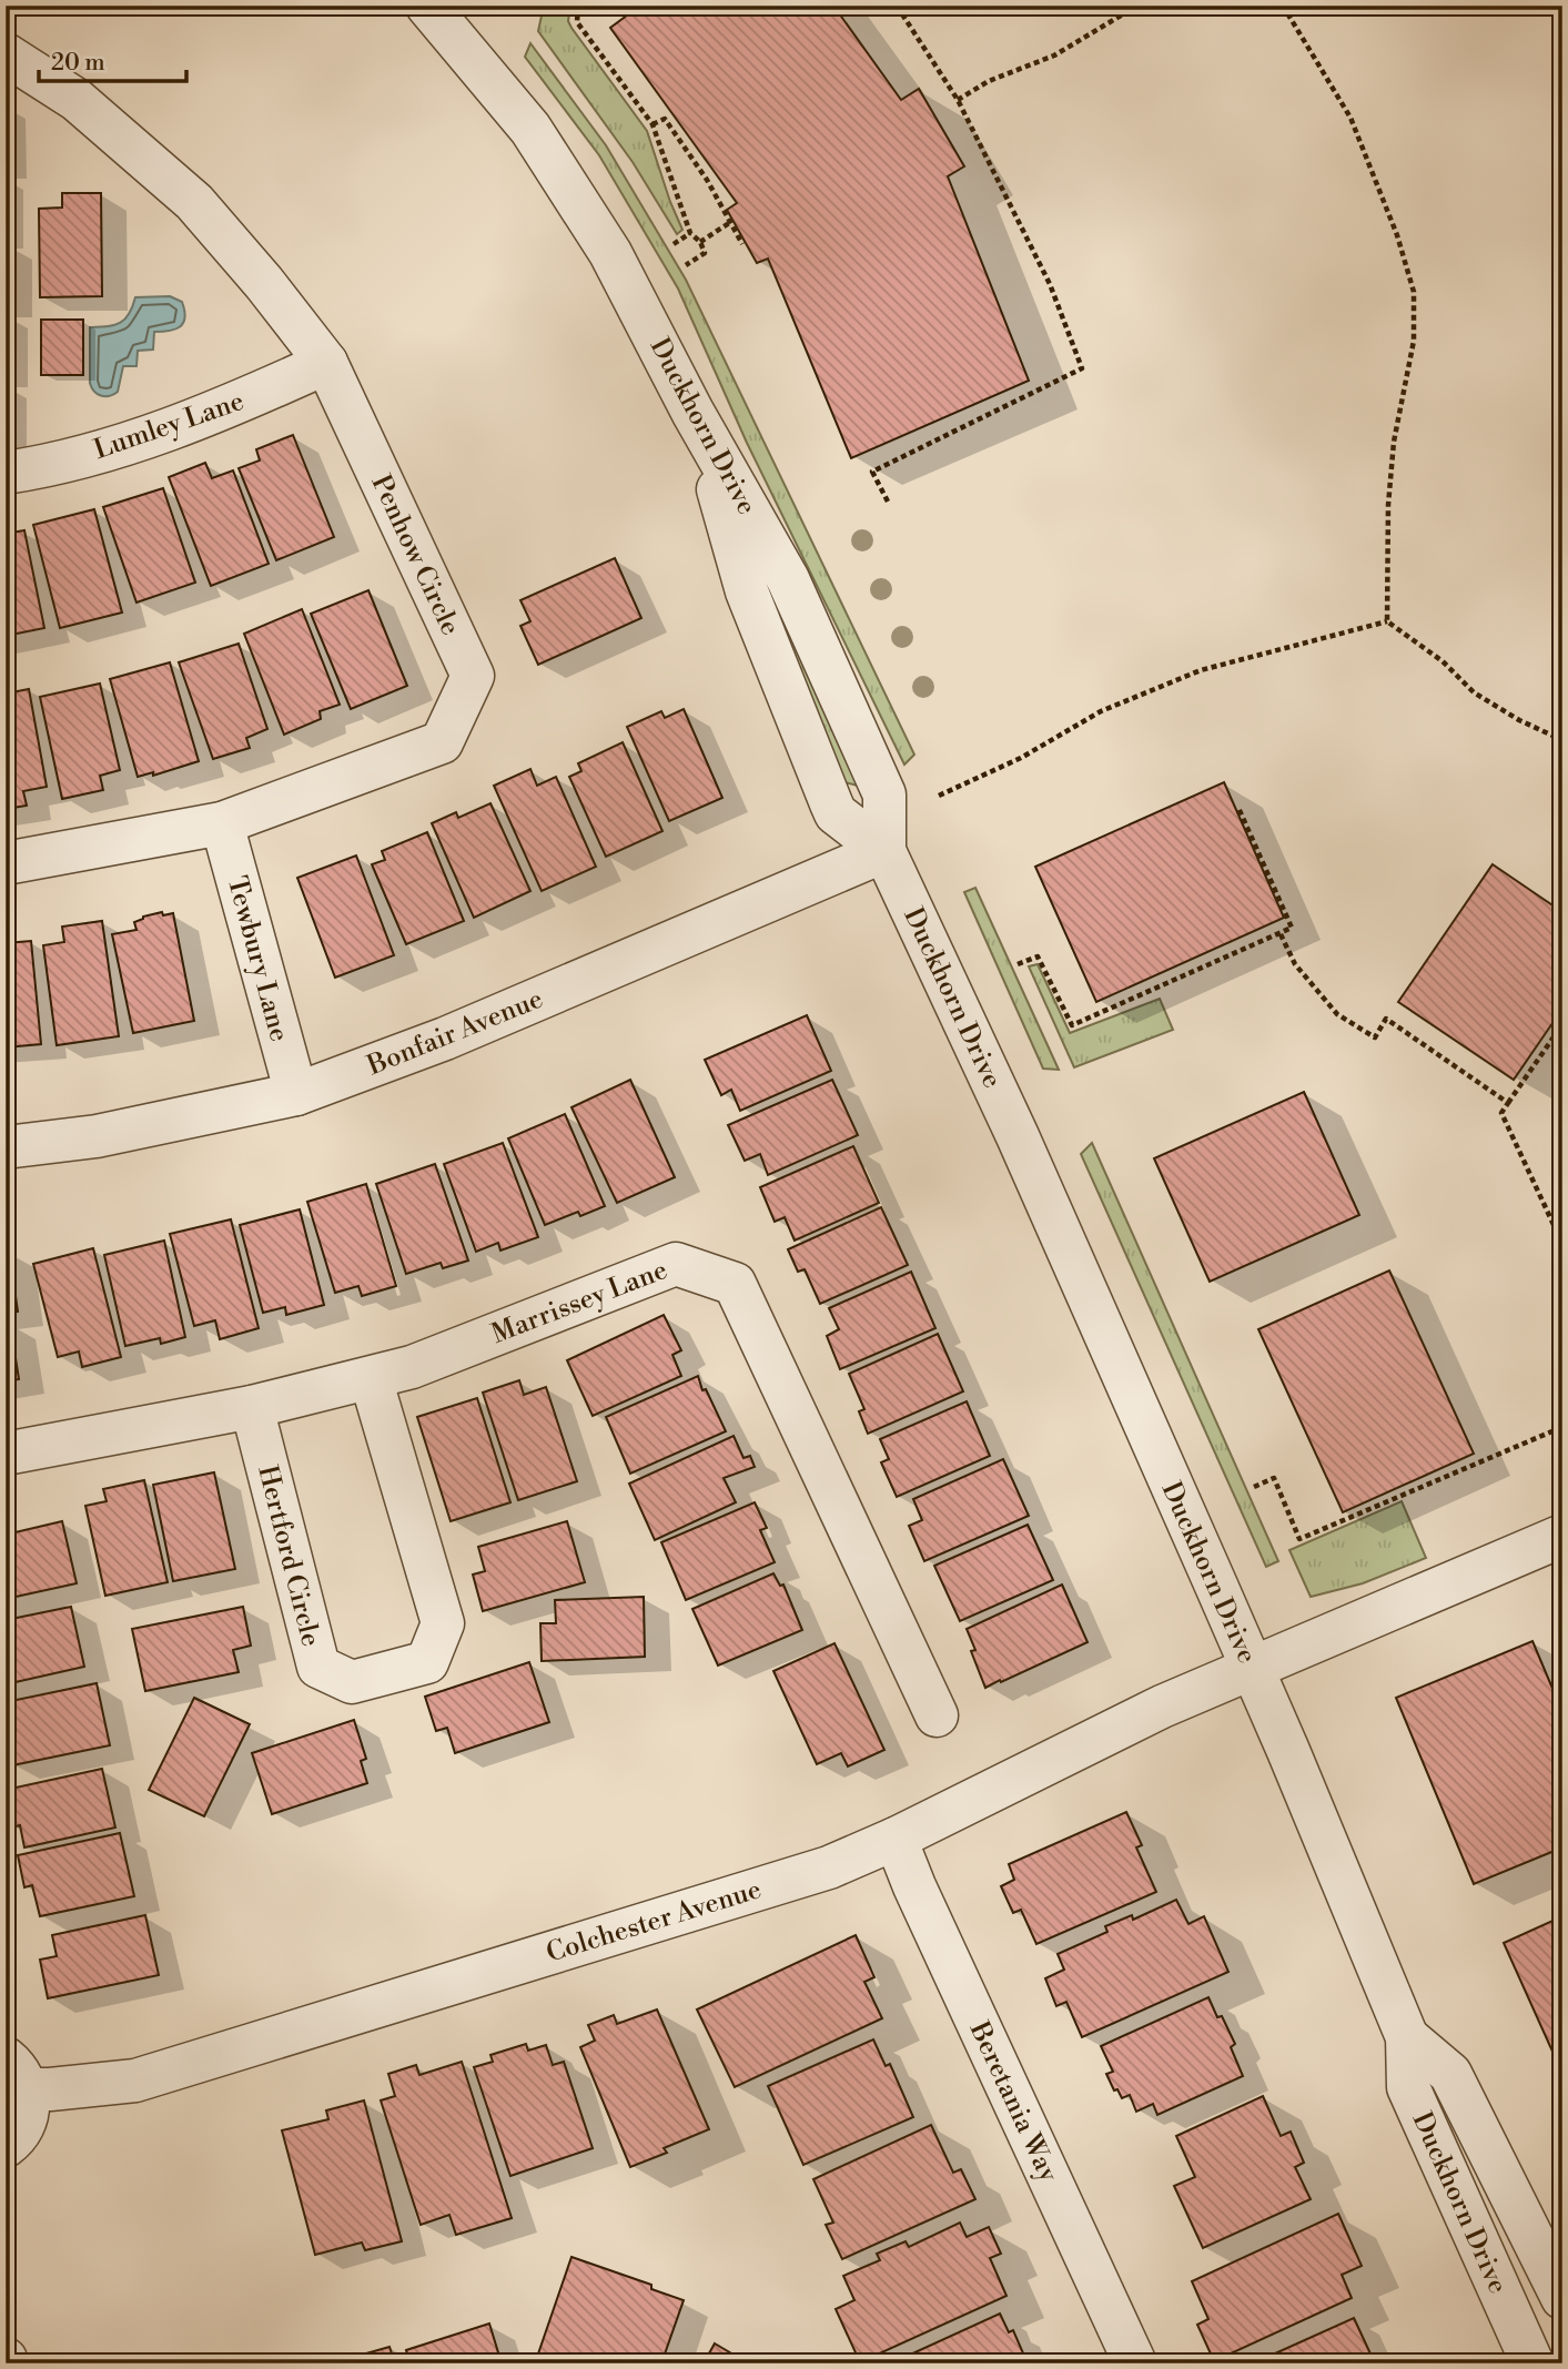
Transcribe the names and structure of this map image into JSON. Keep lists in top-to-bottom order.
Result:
{
  "streets": {
    "street": [
      "Lumley Lane",
      "Duckhorn Drive",
      "Penhow Circle",
      "Tewbury Lane",
      "Bonfair Avenue",
      "Marrissey Lane",
      "Hertford Circle",
      "Colchester Avenue",
      "Beretania Way"
    ]
  },
  "crossings": [
    ["Lumley Lane", "Penhow Circle"],
    ["Duckhorn Drive", "Bonfair Avenue"],
    ["Duckhorn Drive", "Colchester Avenue"],
    ["Penhow Circle", "Tewbury Lane"],
    ["Tewbury Lane", "Bonfair Avenue"],
    ["Marrissey Lane", "Hertford Circle"],
    ["Colchester Avenue", "Beretania Way"]
  ],
  "scale_bar": "20 m"
}
